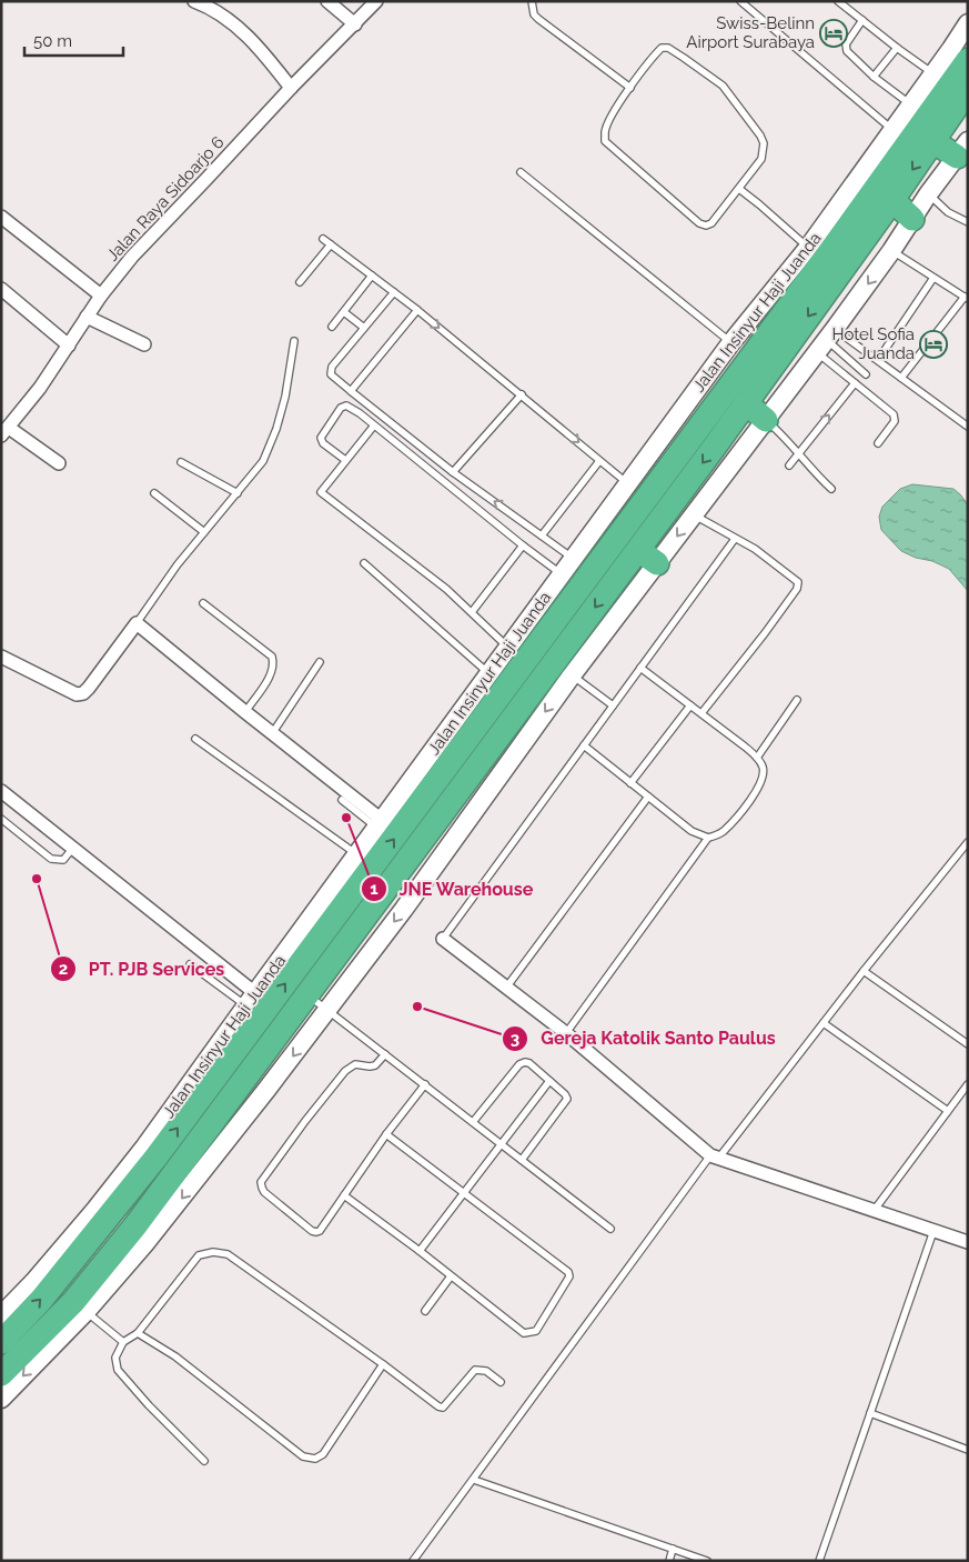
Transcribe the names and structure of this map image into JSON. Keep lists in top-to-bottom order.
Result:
{
  "streets": {
    "highway": ["Jalan Insinyur Haji Juanda"],
    "street": ["Jalan Raya Sidoarjo 6"]
  },
  "places": {
    "hotel": ["Swiss-Belinn Airport Surabaya", "Hotel Sofia Juanda"],
    "other": ["JNE Warehouse", "PT. PJB Services", "Gereja Katolik Santo Paulus"]
  },
  "scale_bar": "50 m"
}
